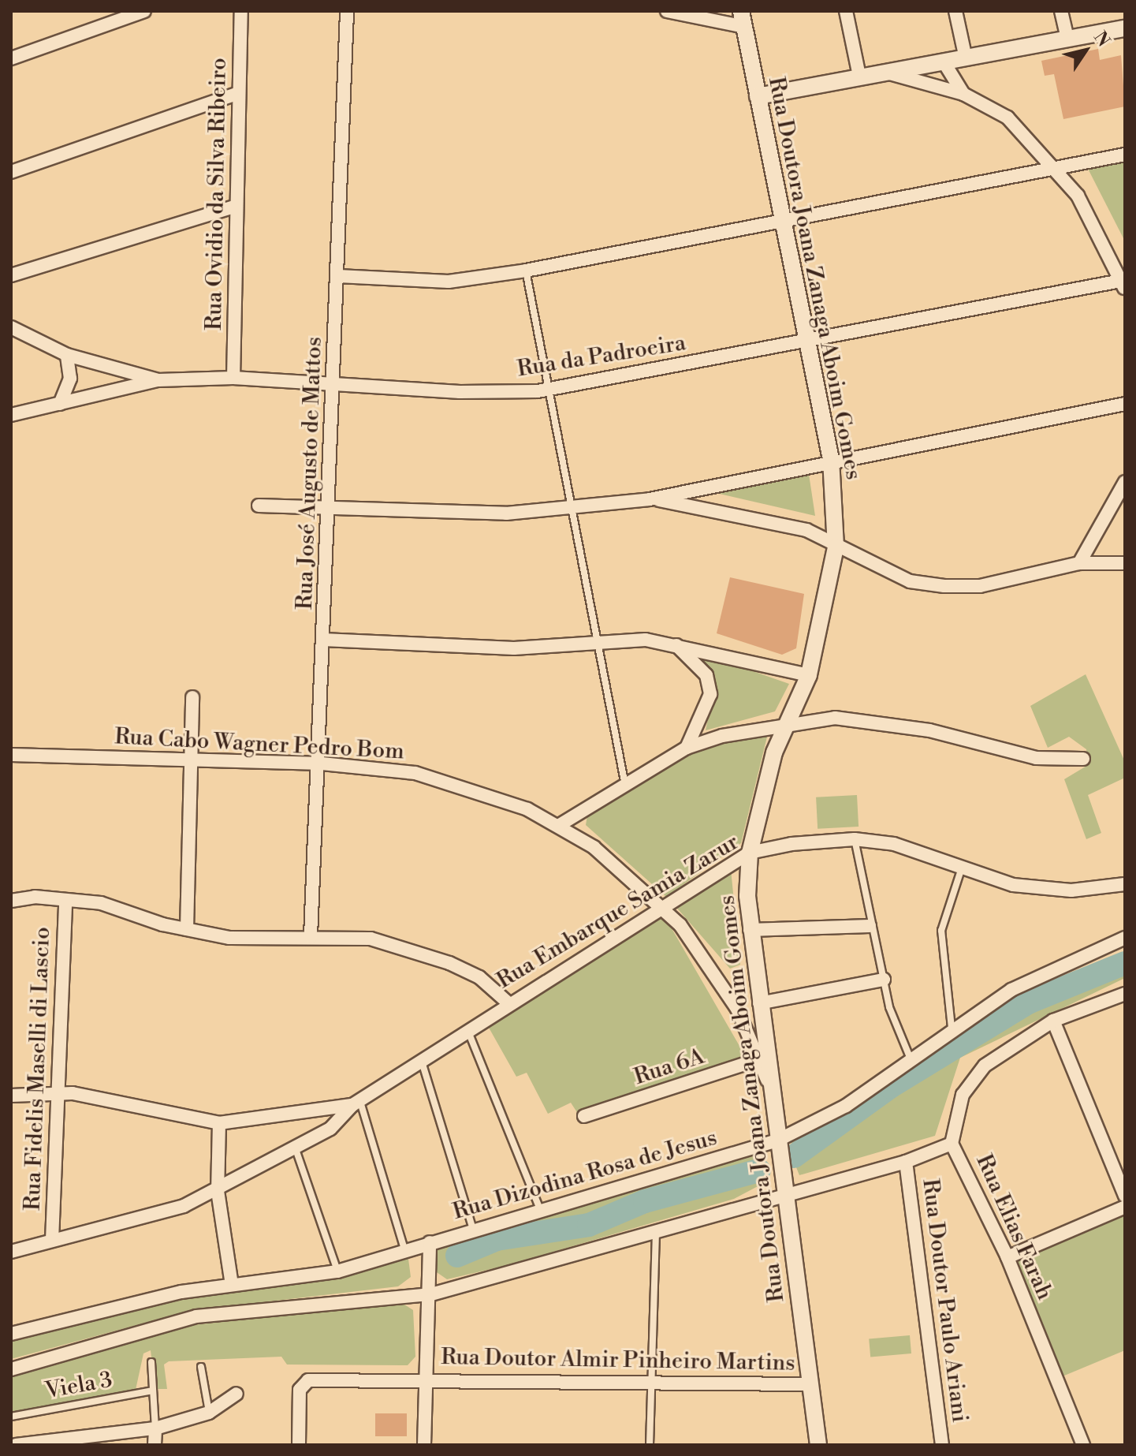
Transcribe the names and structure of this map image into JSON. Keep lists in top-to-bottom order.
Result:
{
  "streets": {
    "street": [
      "Rua Ovidio da Silva Ribeiro",
      "Rua Doutora Joana Zanaga Aboim Gomes",
      "Rua da Padroeira",
      "Rua José Augusto de Mattos",
      "Rua Cabo Wagner Pedro Bom",
      "Rua Embarque Samia Zarur",
      "Rua 6A",
      "Rua Fidelis Maselli di Lascio",
      "Rua Dizodina Rosa de Jesus",
      "Rua Elias Farah",
      "Rua Doutor Paulo Ariani",
      "Rua Doutor Almir Pinheiro Martins"
    ],
    "lane": ["Viela 3"]
  },
  "crossings": [
    ["Rua Ovidio da Silva Ribeiro", "Rua da Padroeira"],
    ["Rua Doutora Joana Zanaga Aboim Gomes", "Rua da Padroeira"],
    ["Rua Doutora Joana Zanaga Aboim Gomes", "Rua Cabo Wagner Pedro Bom"],
    ["Rua Doutora Joana Zanaga Aboim Gomes", "Rua Embarque Samia Zarur"],
    ["Rua Doutora Joana Zanaga Aboim Gomes", "Rua 6A"],
    ["Rua Doutora Joana Zanaga Aboim Gomes", "Rua Dizodina Rosa de Jesus"],
    ["Rua Doutora Joana Zanaga Aboim Gomes", "Rua Doutor Almir Pinheiro Martins"],
    ["Rua da Padroeira", "Rua José Augusto de Mattos"],
    ["Rua José Augusto de Mattos", "Rua Cabo Wagner Pedro Bom"],
    ["Rua Cabo Wagner Pedro Bom", "Rua Embarque Samia Zarur"],
    ["Rua Cabo Wagner Pedro Bom", "Rua 6A"]
  ],
  "north": "top right"
}
